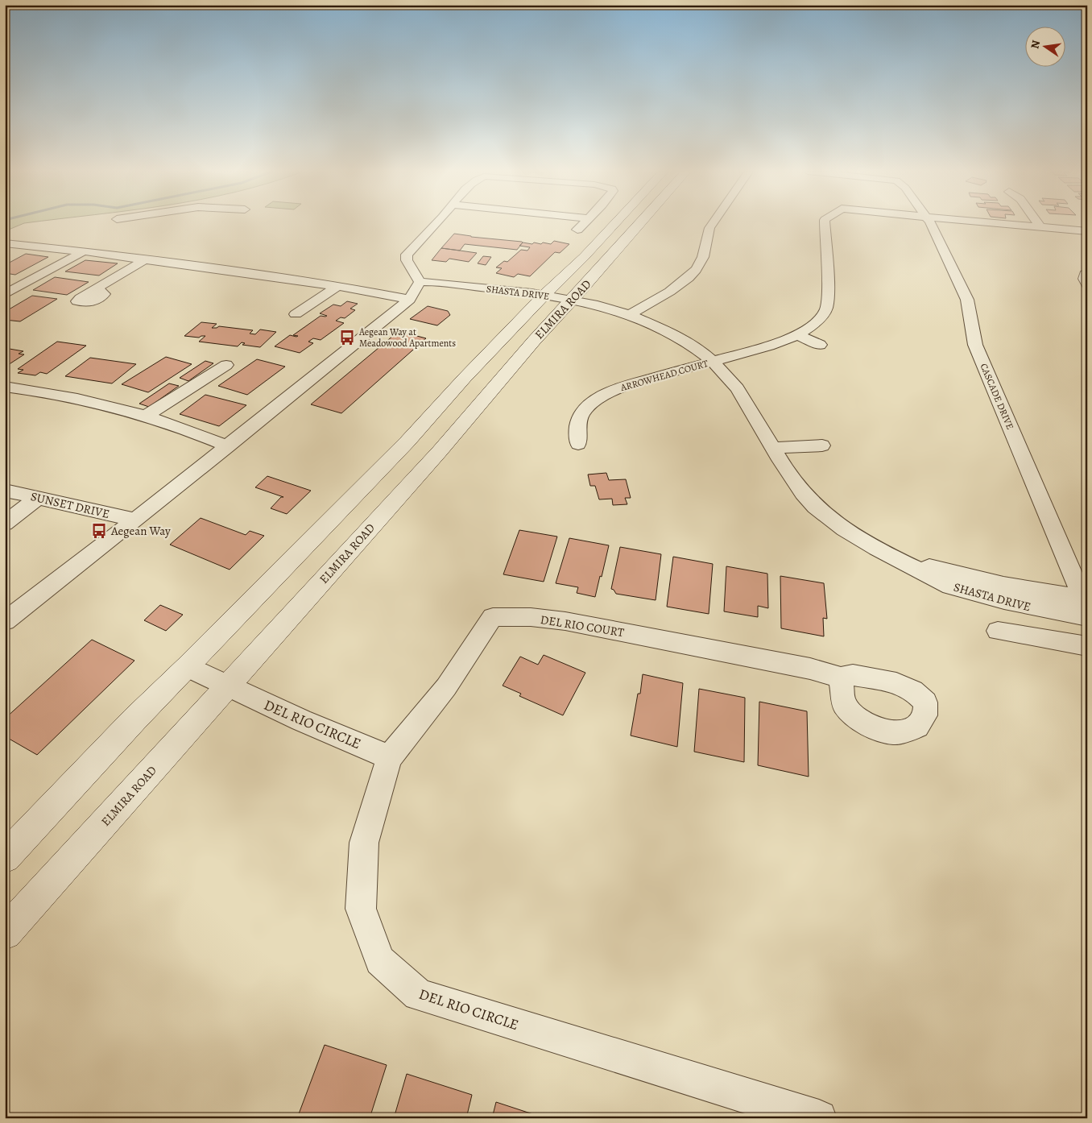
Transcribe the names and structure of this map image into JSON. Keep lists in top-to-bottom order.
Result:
{
  "streets": {
    "main road": ["ELMIRA ROAD"],
    "street": [
      "SHASTA DRIVE",
      "ARROWHEAD COURT",
      "CASCADE DRIVE",
      "SUNSET DRIVE",
      "DEL RIO COURT",
      "DEL RIO CIRCLE"
    ]
  },
  "crossings": [
    ["SHASTA DRIVE", "ELMIRA ROAD"],
    ["SHASTA DRIVE", "ARROWHEAD COURT"],
    ["SHASTA DRIVE", "CASCADE DRIVE"],
    ["ELMIRA ROAD", "DEL RIO CIRCLE"],
    ["DEL RIO COURT", "DEL RIO CIRCLE"]
  ],
  "places": {
    "bus stop": ["Aegean Way at Meadowood Apartments", "Aegean Way"]
  },
  "north": "left"
}
